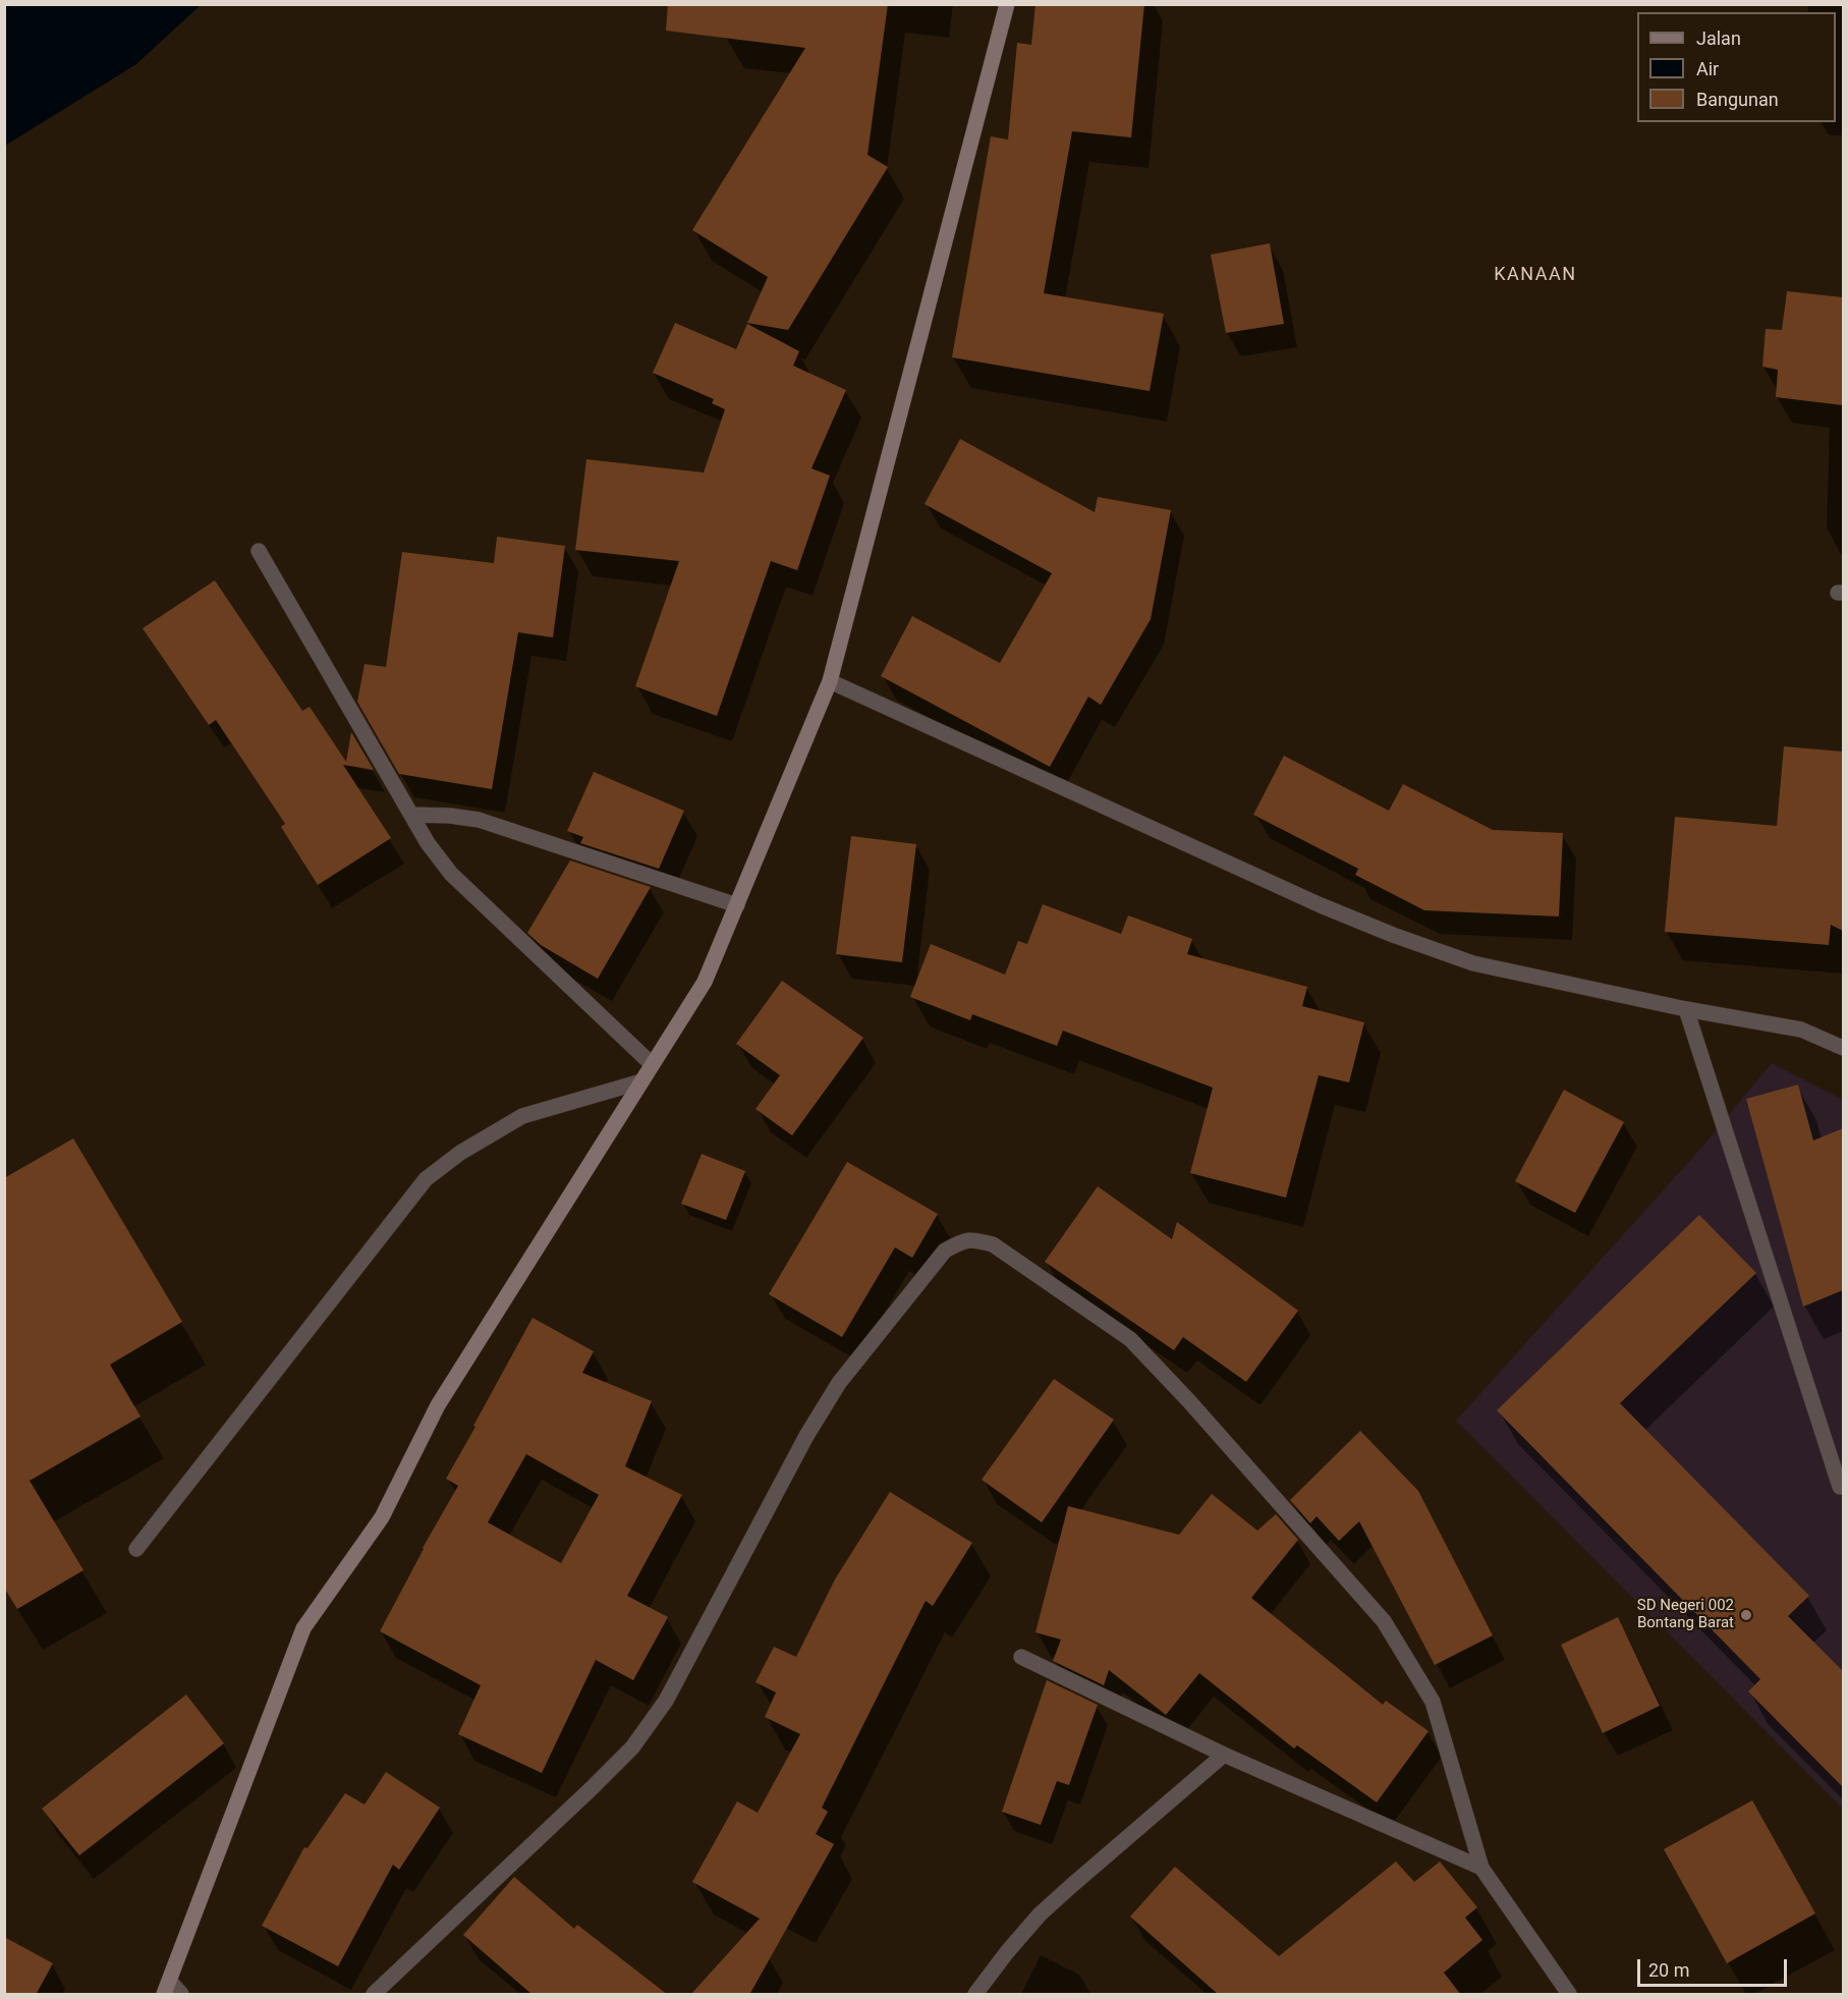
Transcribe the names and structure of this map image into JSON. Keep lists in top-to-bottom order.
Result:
{
  "districts": ["KANAAN"],
  "places": ["SD Negeri 002 Bontang Barat"],
  "legend": ["Jalan", "Air", "Bangunan"],
  "scale_bar": "20 m"
}
